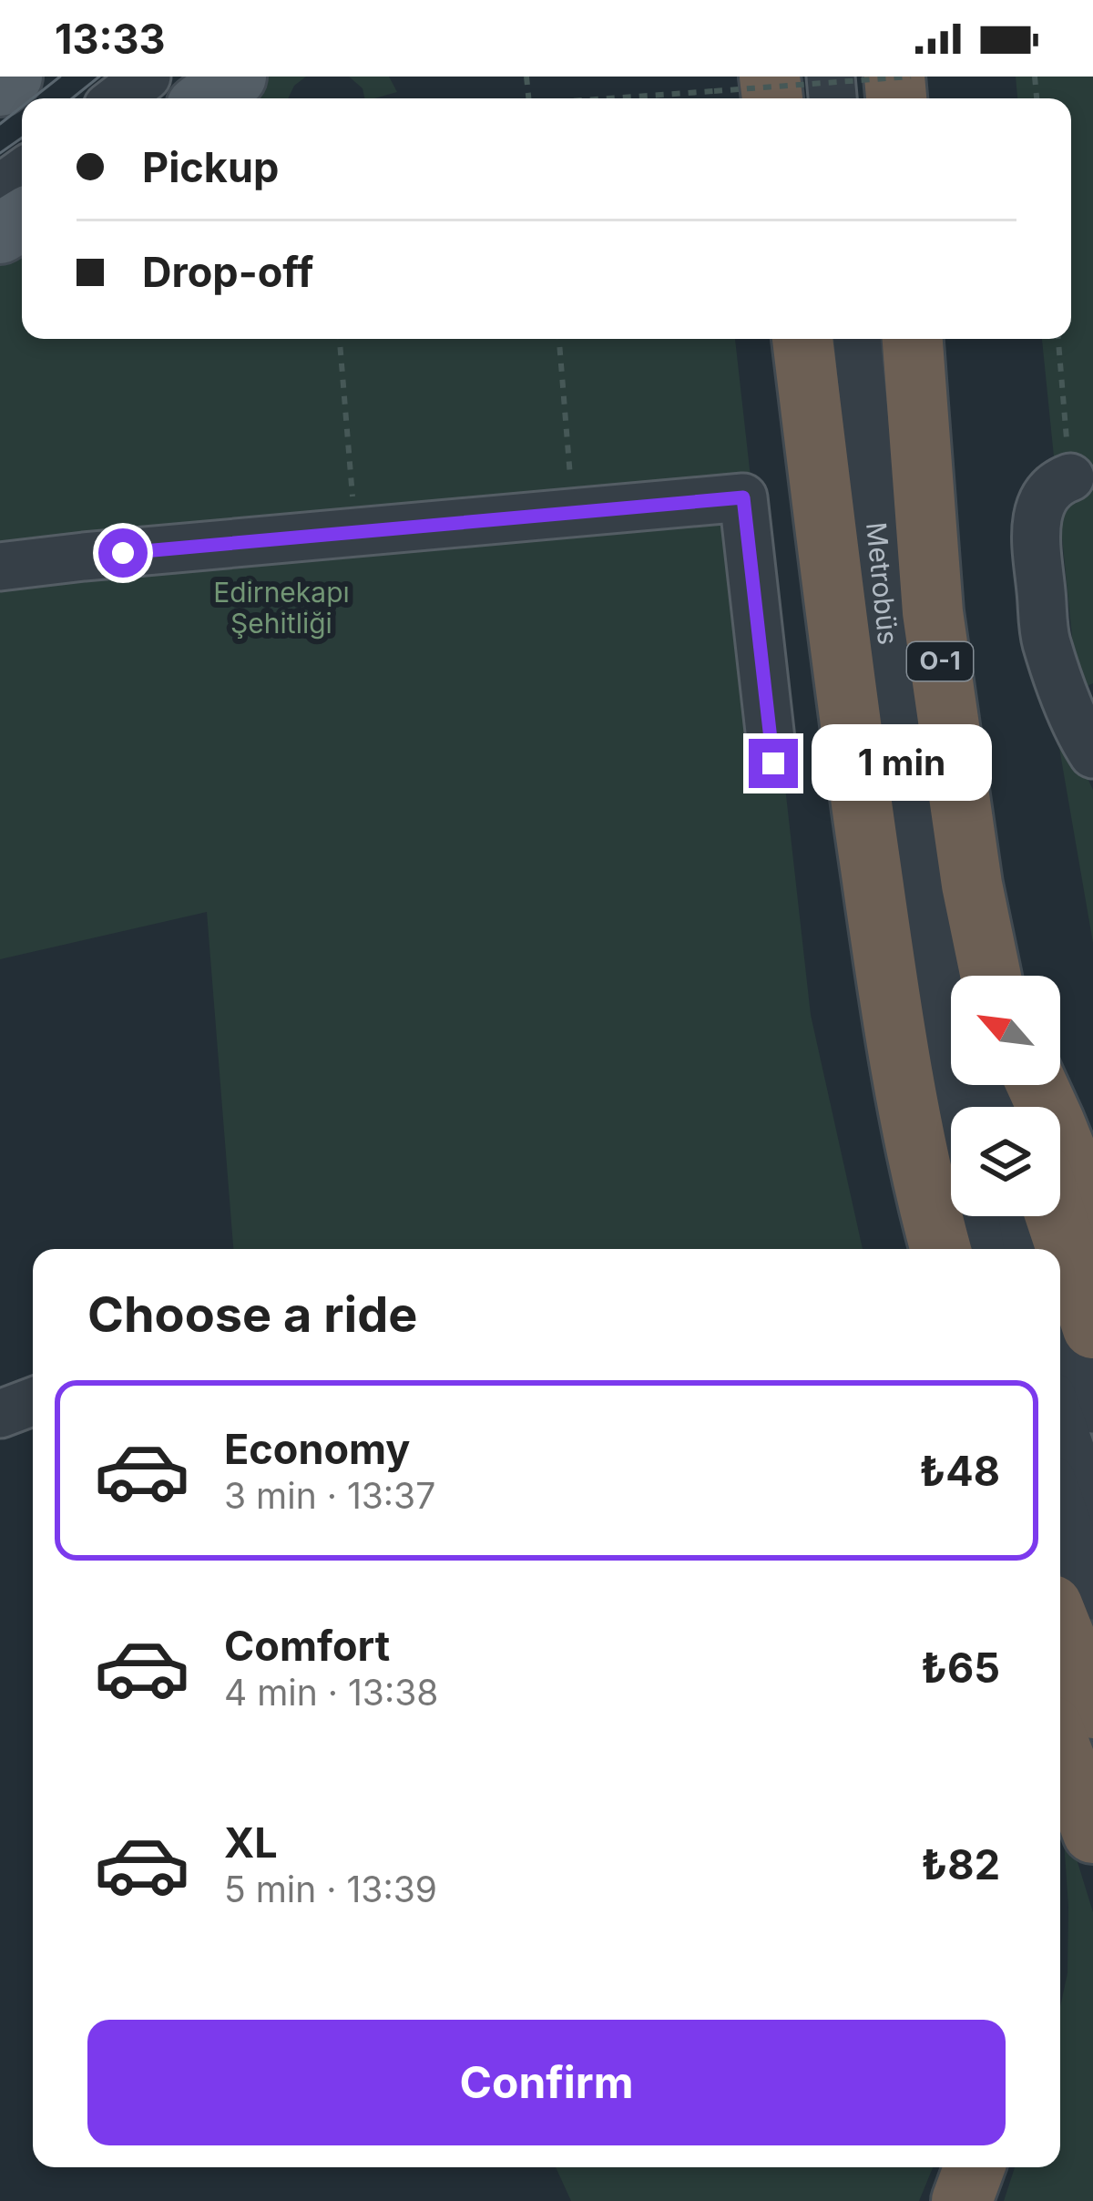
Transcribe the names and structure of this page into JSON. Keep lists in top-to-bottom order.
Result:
{
  "streets": {
    "highway": ["O-1"],
    "street": ["Metrobüs"]
  },
  "parks": ["Edirnekapı Şehitliği"],
  "north": "top left",
  "page": {
    "status": "13:33",
    "banner": ["Pickup", "Drop-off"],
    "bubble": "1 min",
    "heading": "Choose a ride",
    "list": [
      {
        "name": "Economy",
        "note": "3 min · 13:37",
        "value": "₺48"
      },
      {
        "name": "Comfort",
        "note": "4 min · 13:38",
        "value": "₺65"
      },
      {
        "name": "XL",
        "note": "5 min · 13:39",
        "value": "₺82"
      }
    ],
    "buttons": "Confirm"
  }
}
